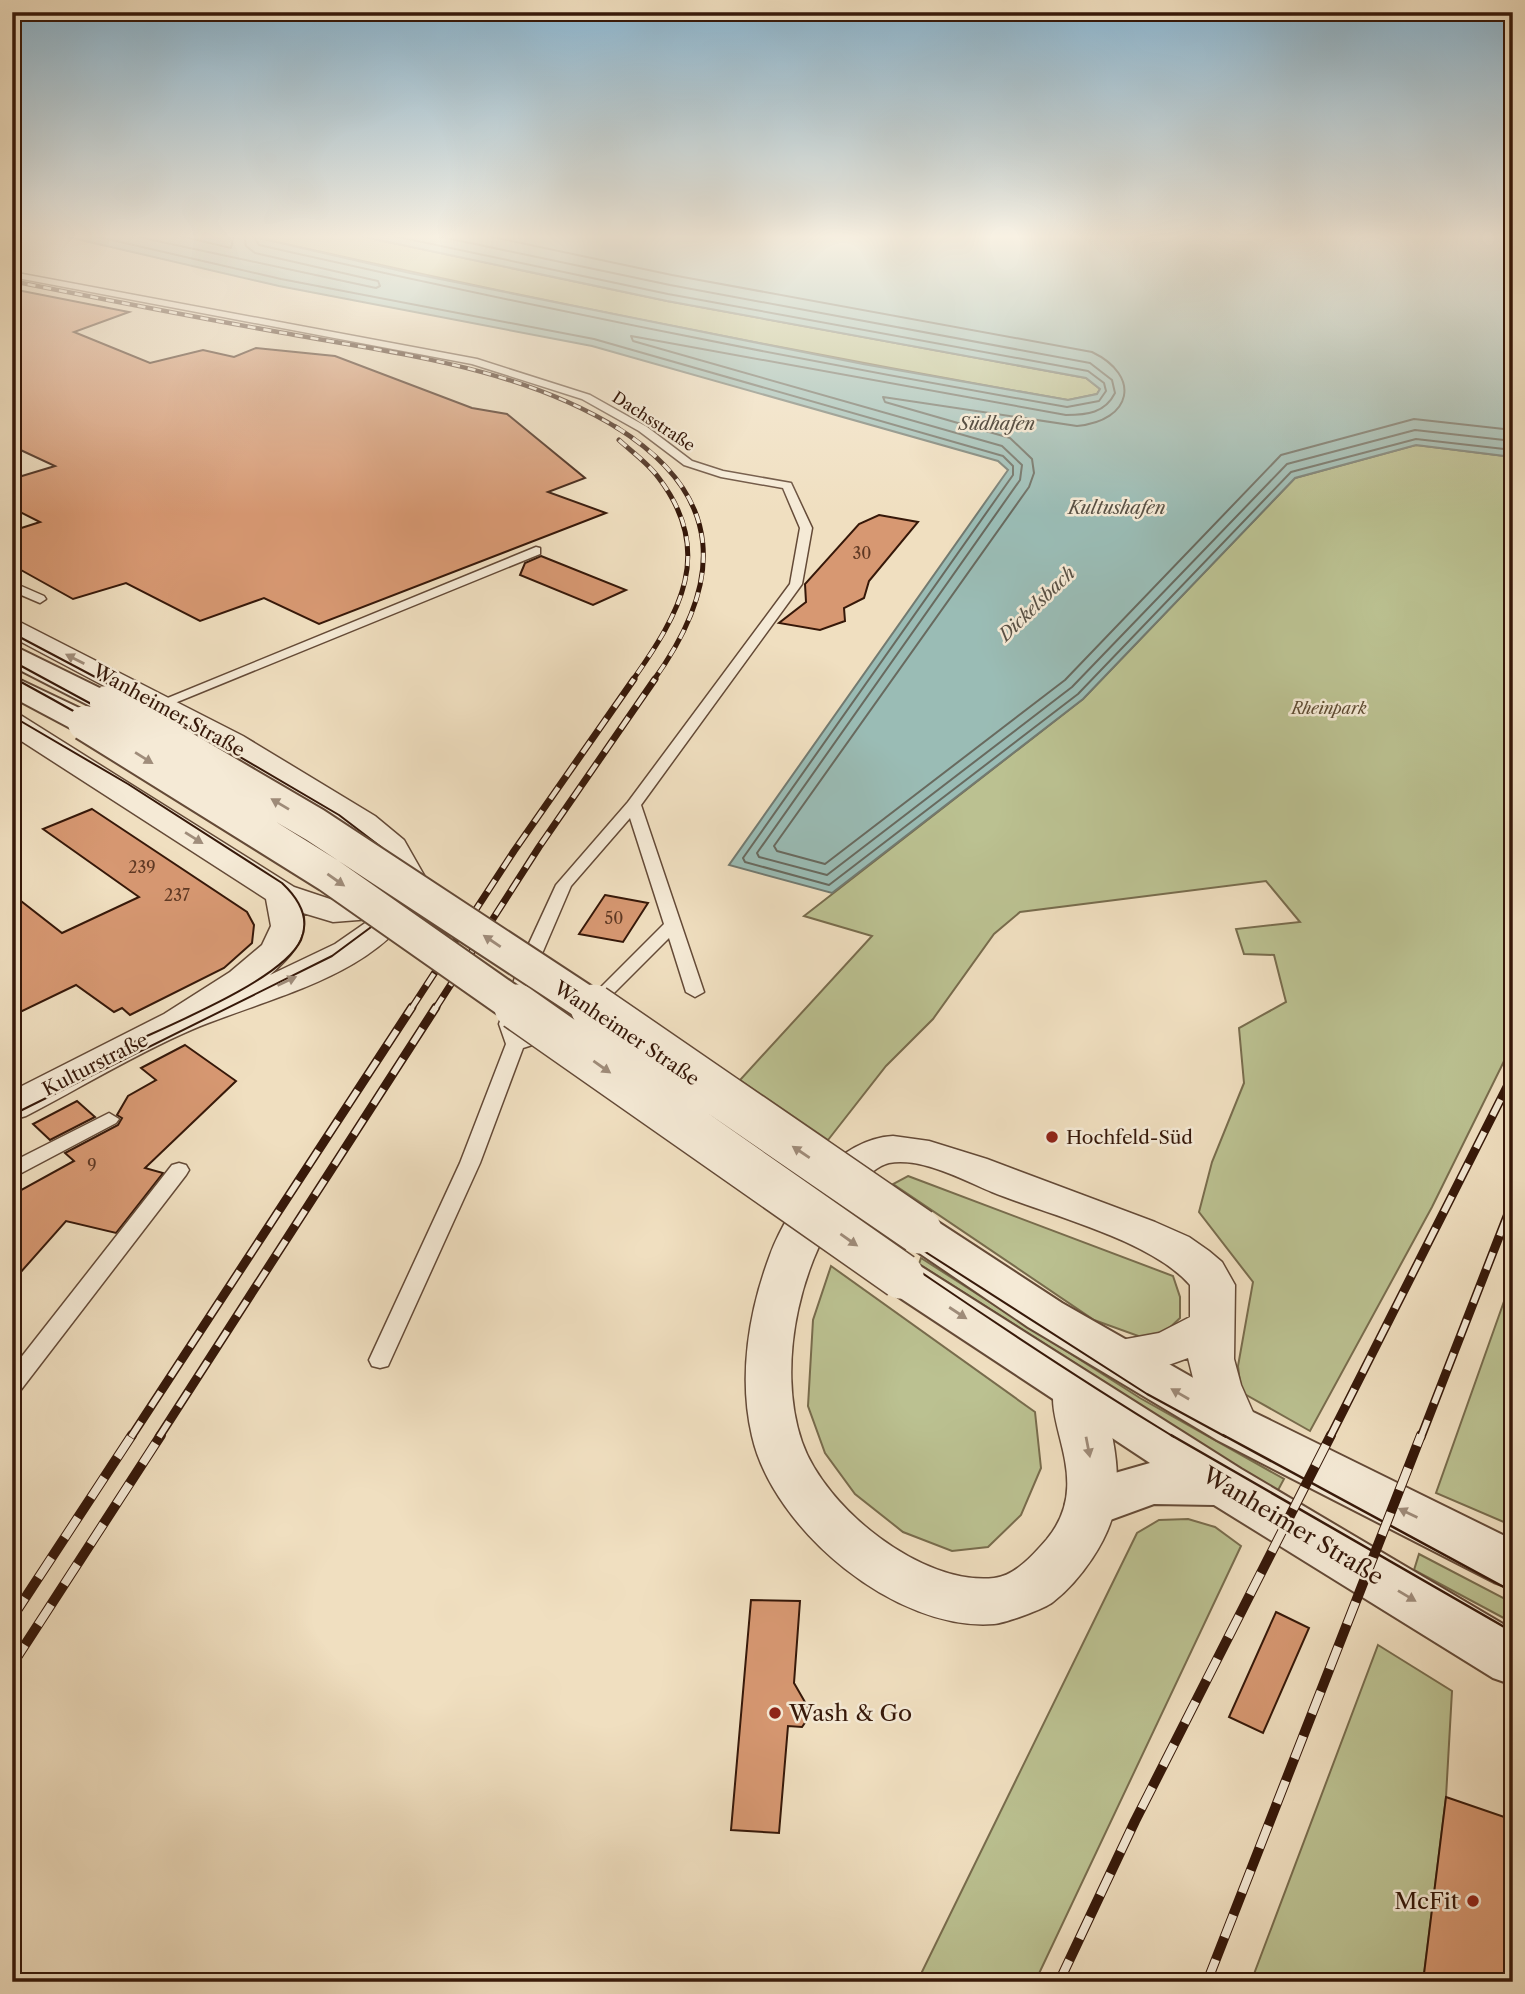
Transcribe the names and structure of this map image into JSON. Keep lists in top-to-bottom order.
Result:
{
  "streets": {
    "street": ["Wanheimer Straße", "Kulturstraße"],
    "lane": ["Dachsstraße"]
  },
  "water": ["Südhafen", "Kultushafen", "Dickelsbach"],
  "parks": ["Rheinpark"],
  "places": ["Hochfeld-Süd", "Wash & Go", "McFit"],
  "house_numbers": [
    "30",
    "239",
    "237",
    "50",
    "9"
  ]
}
